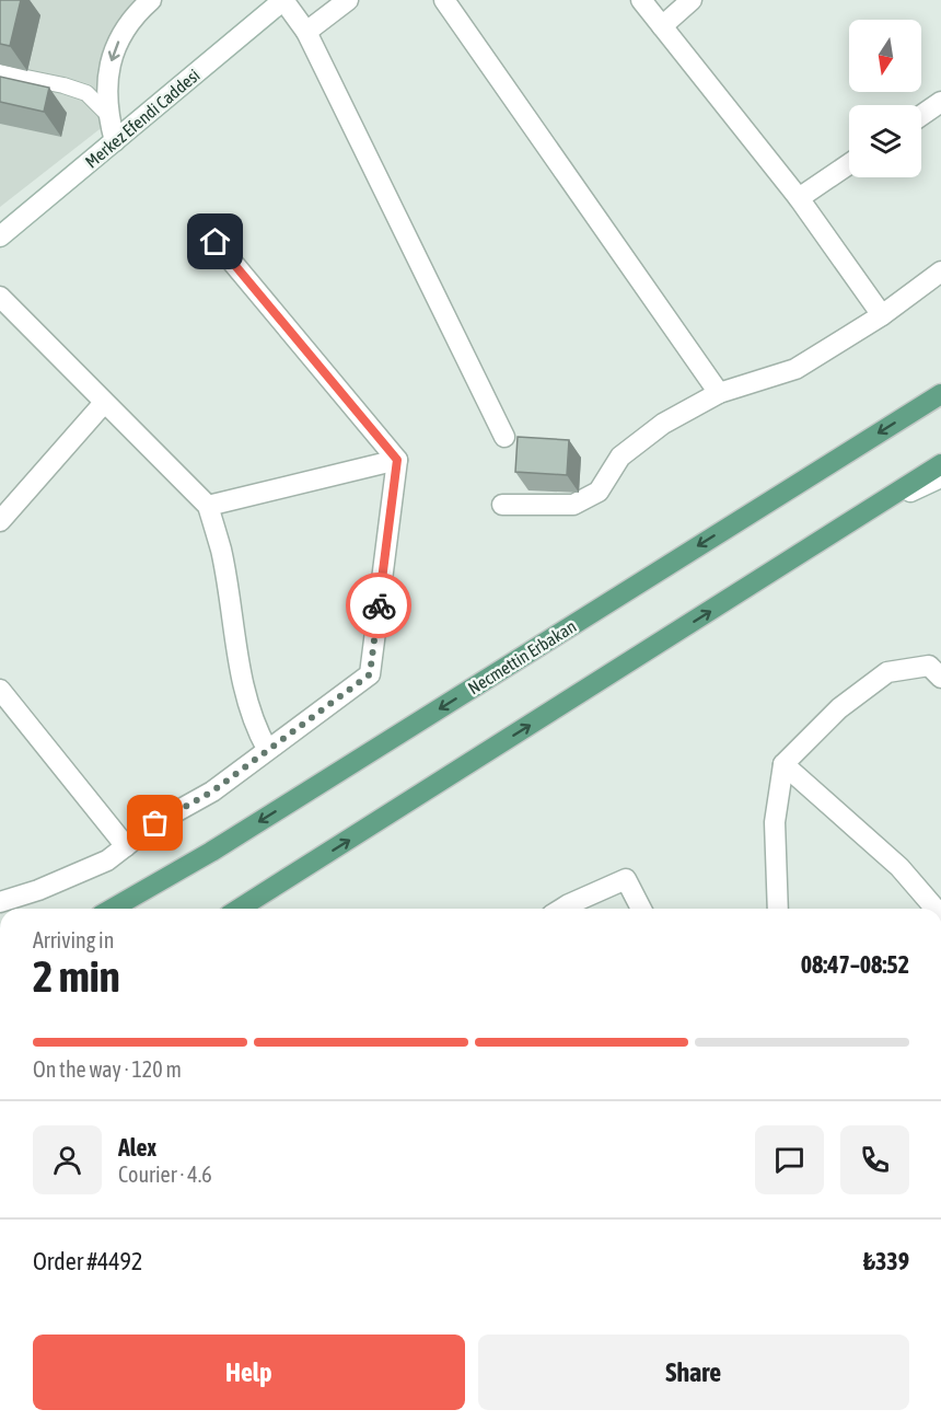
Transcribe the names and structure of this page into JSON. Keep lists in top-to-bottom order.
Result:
{
  "streets": {
    "main road": ["Necmettin Erbakan"],
    "street": ["Merkez Efendi Caddesi"]
  },
  "north": "bottom",
  "page": {
    "heading": ["2 min", "Arriving in", "08:47–08:52"],
    "panel": [
      "Alex",
      "Courier · 4.6",
      "Order #4492",
      "₺339"
    ],
    "bar": "On the way · 120 m",
    "buttons": ["Help", "Share"]
  }
}
